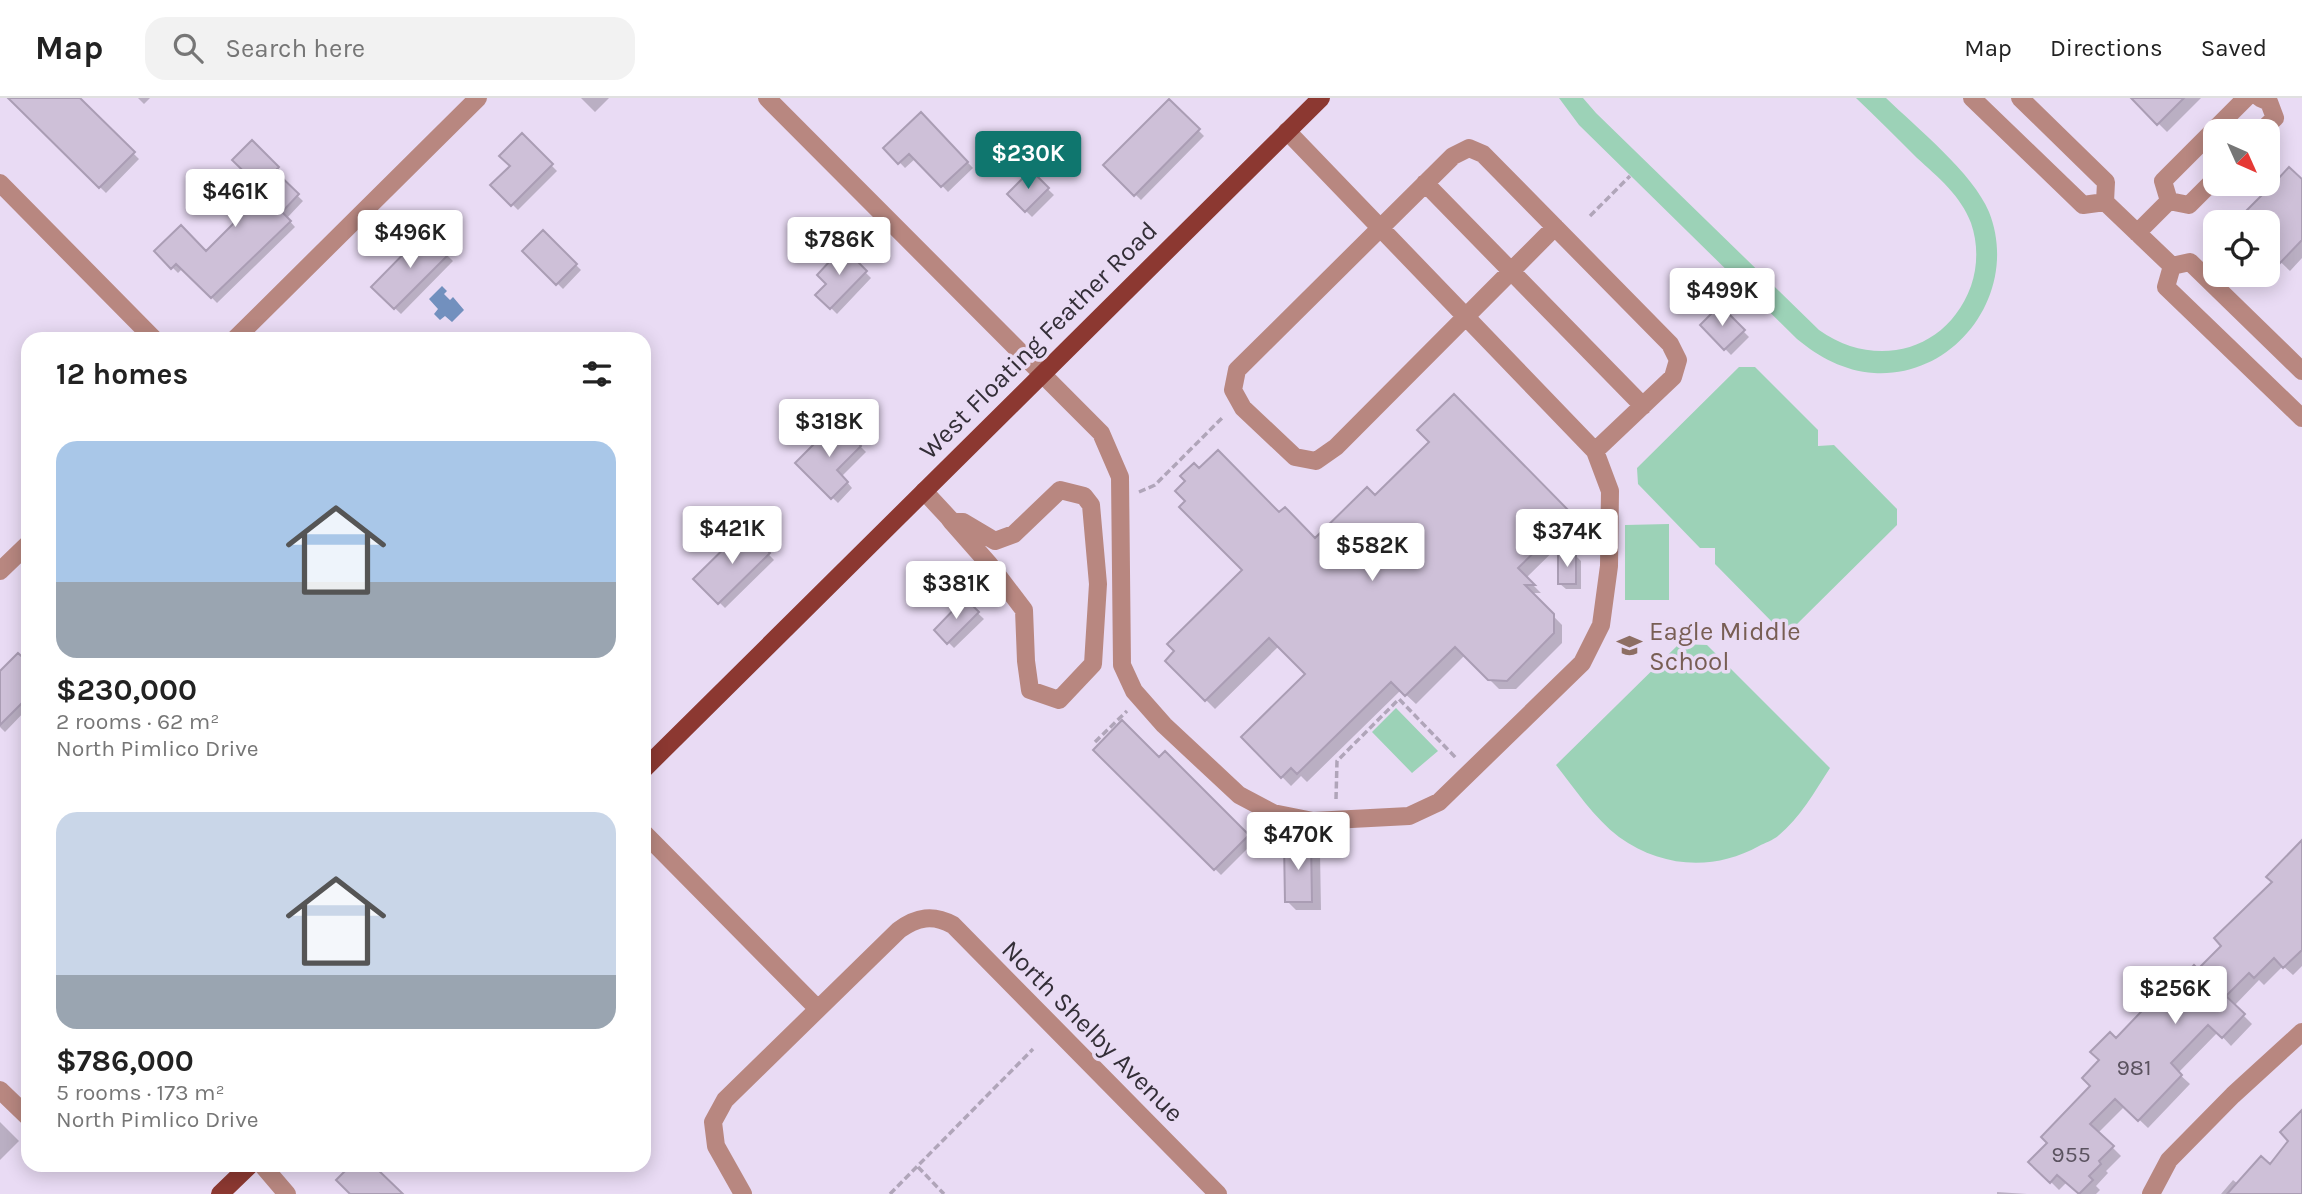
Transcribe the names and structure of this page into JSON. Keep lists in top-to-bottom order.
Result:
{
  "streets": {
    "main road": ["West Floating Feather Road"],
    "street": ["North Shelby Avenue"]
  },
  "places": {
    "school or university": ["Eagle Middle School"]
  },
  "house_numbers": ["981", "955"],
  "north": "bottom right",
  "page": {
    "header": "Map",
    "search": "Search here",
    "nav": ["Map", "Directions", "Saved"],
    "price": [
      "$230K",
      "$461K",
      "$496K",
      "$786K",
      "$499K",
      "$318K",
      "$421K",
      "$374K",
      "$582K",
      "$381K",
      "$470K",
      "$256K"
    ],
    "heading": "12 homes",
    "list": [
      {
        "name": "$230,000",
        "note": "2 rooms · 62 m² · North Pimlico Drive"
      },
      {
        "name": "$786,000",
        "note": "5 rooms · 173 m² · North Pimlico Drive"
      }
    ]
  }
}
